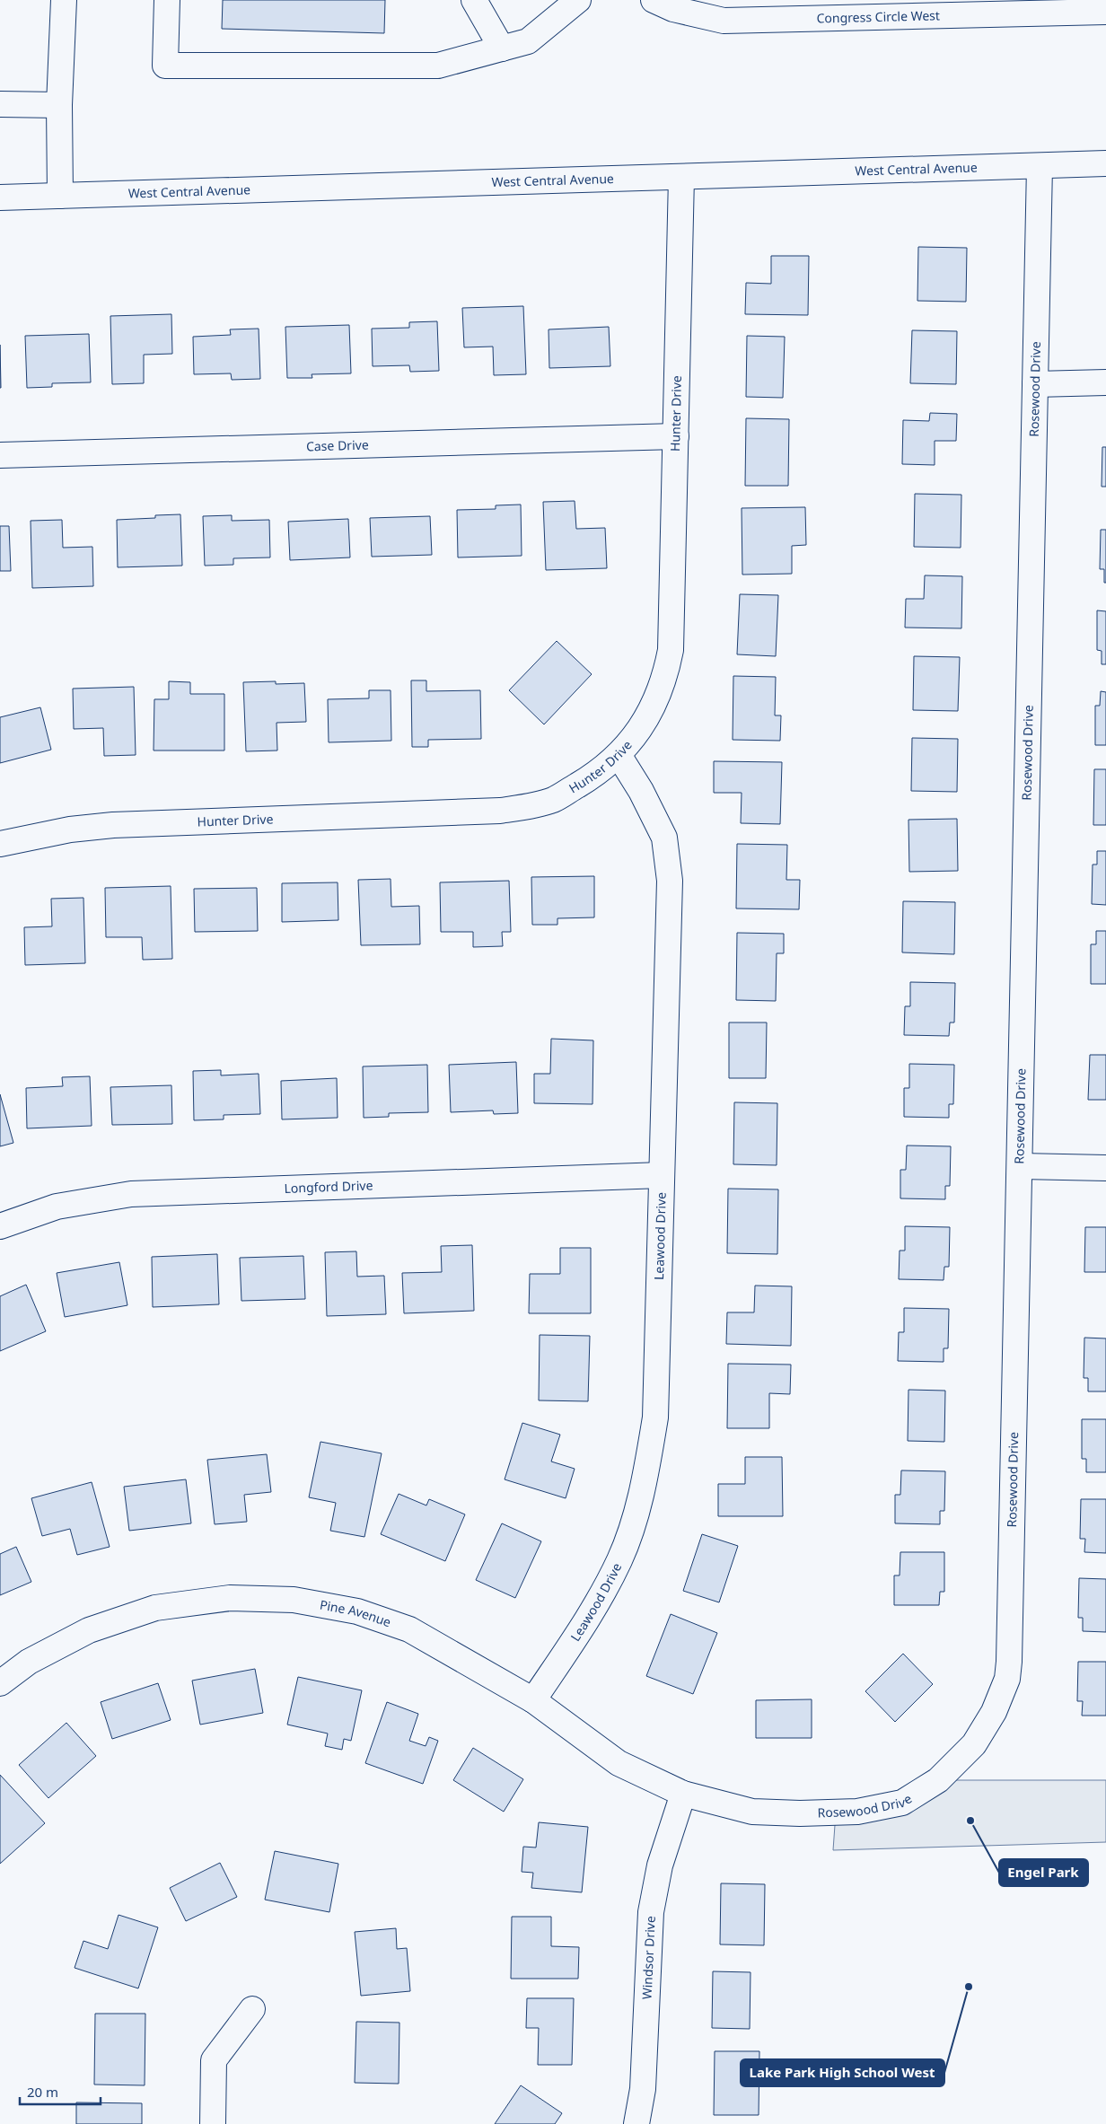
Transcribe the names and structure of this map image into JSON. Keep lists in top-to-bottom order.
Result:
{
  "streets": {
    "street": [
      "Congress Circle West",
      "West Central Avenue",
      "Rosewood Drive",
      "Hunter Drive",
      "Case Drive",
      "Longford Drive",
      "Leawood Drive",
      "Pine Avenue",
      "Windsor Drive"
    ]
  },
  "crossings": [
    ["West Central Avenue", "Rosewood Drive"],
    ["West Central Avenue", "Hunter Drive"],
    ["Rosewood Drive", "Pine Avenue"],
    ["Rosewood Drive", "Windsor Drive"],
    ["Hunter Drive", "Case Drive"],
    ["Hunter Drive", "Leawood Drive"],
    ["Longford Drive", "Leawood Drive"],
    ["Leawood Drive", "Pine Avenue"],
    ["Pine Avenue", "Windsor Drive"]
  ],
  "places": ["Engel Park", "Lake Park High School West"],
  "scale_bar": "20 m"
}
